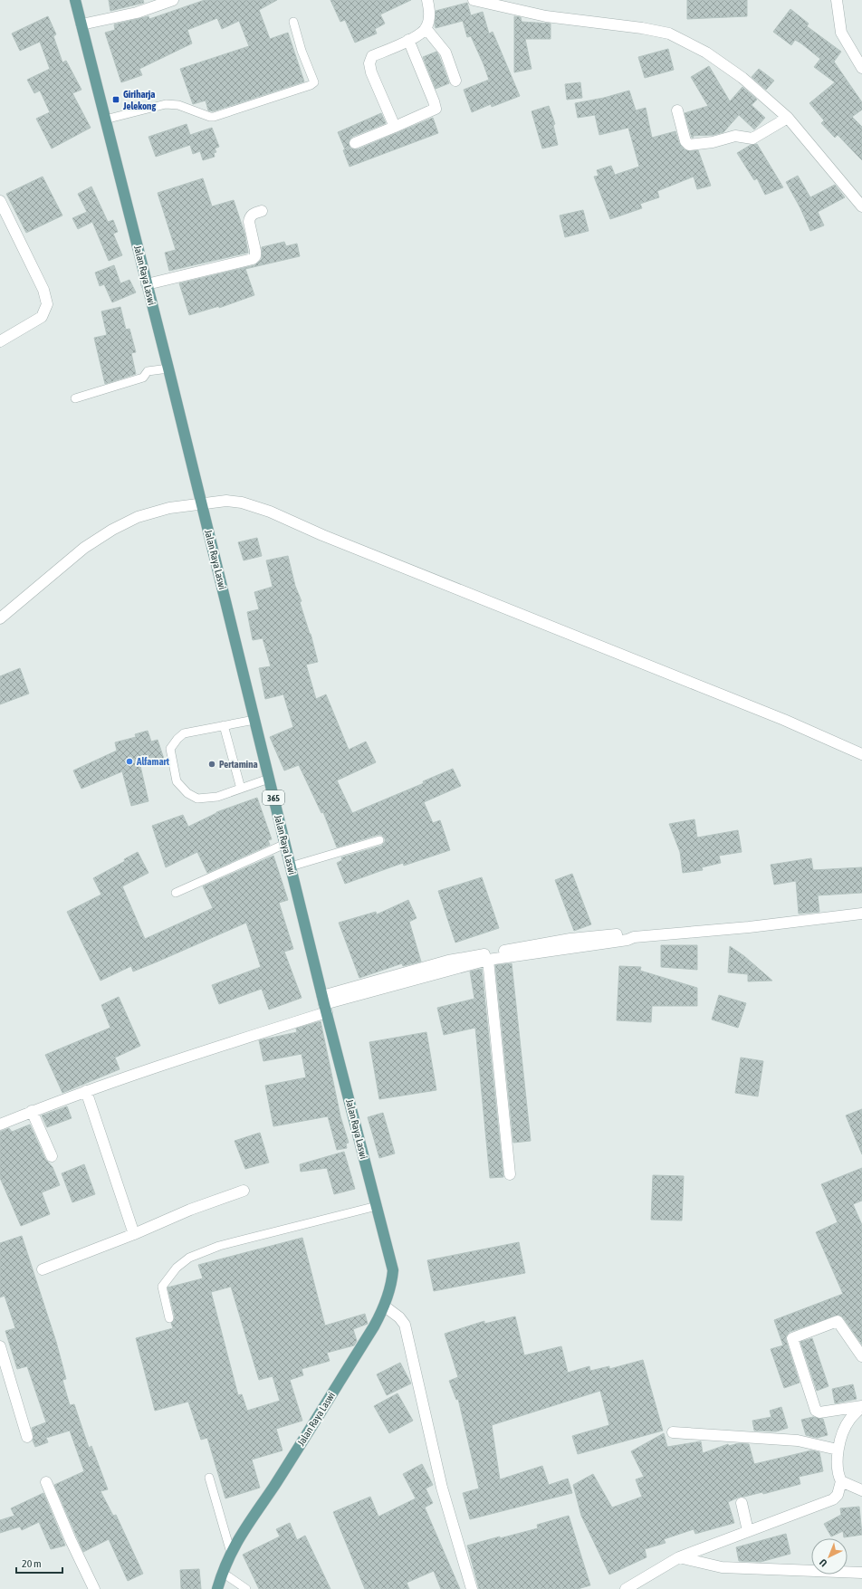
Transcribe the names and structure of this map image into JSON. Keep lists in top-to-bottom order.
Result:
{
  "streets": {
    "main road": ["Jalan Raya Laswi", "365"]
  },
  "places": {
    "transit": ["Giriharja Jelekong"],
    "other": ["Alfamart", "Pertamina"]
  },
  "scale_bar": "20 m",
  "north": "bottom left"
}
